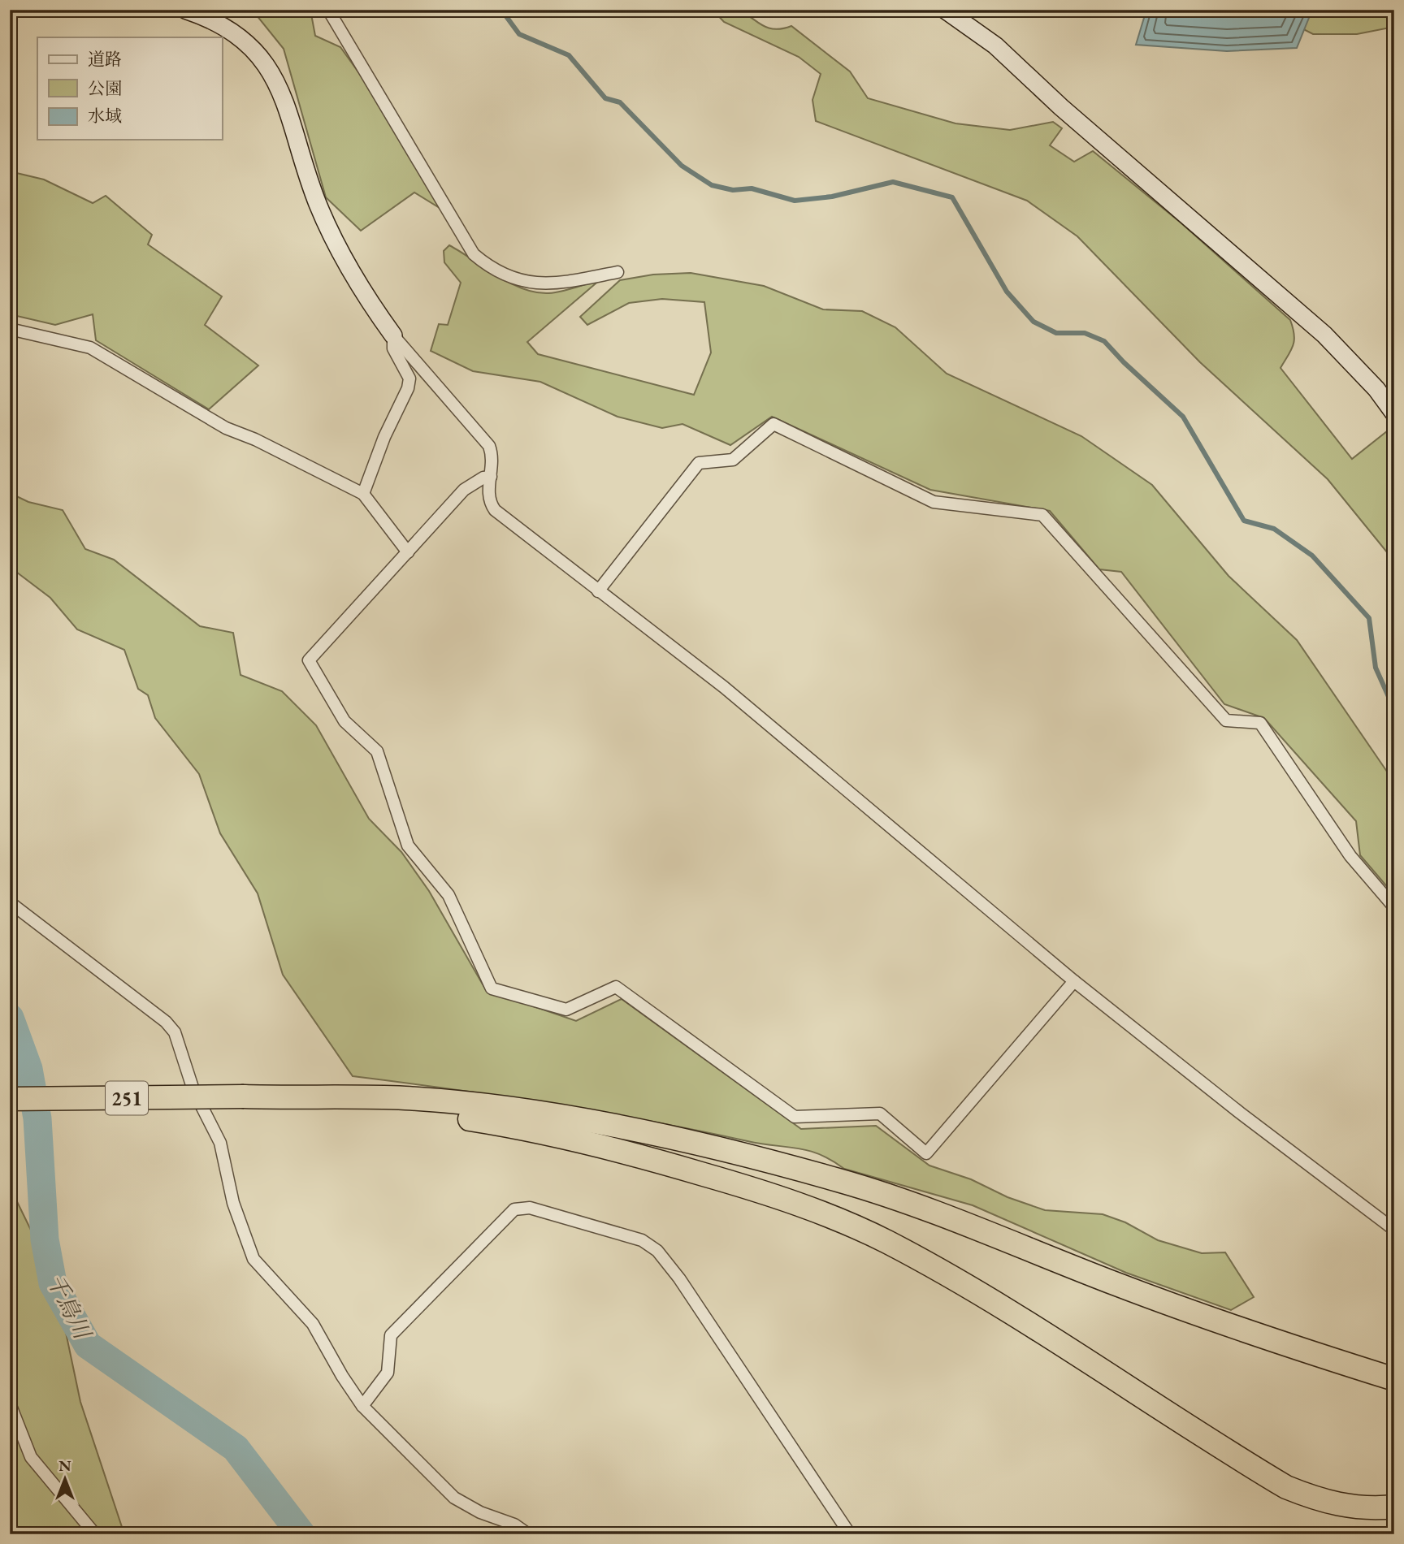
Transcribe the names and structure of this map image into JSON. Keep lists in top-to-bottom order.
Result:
{
  "streets": {
    "highway": ["251"]
  },
  "water": ["千鳥川"],
  "legend": ["道路", "公園", "水域"],
  "north": "top"
}
